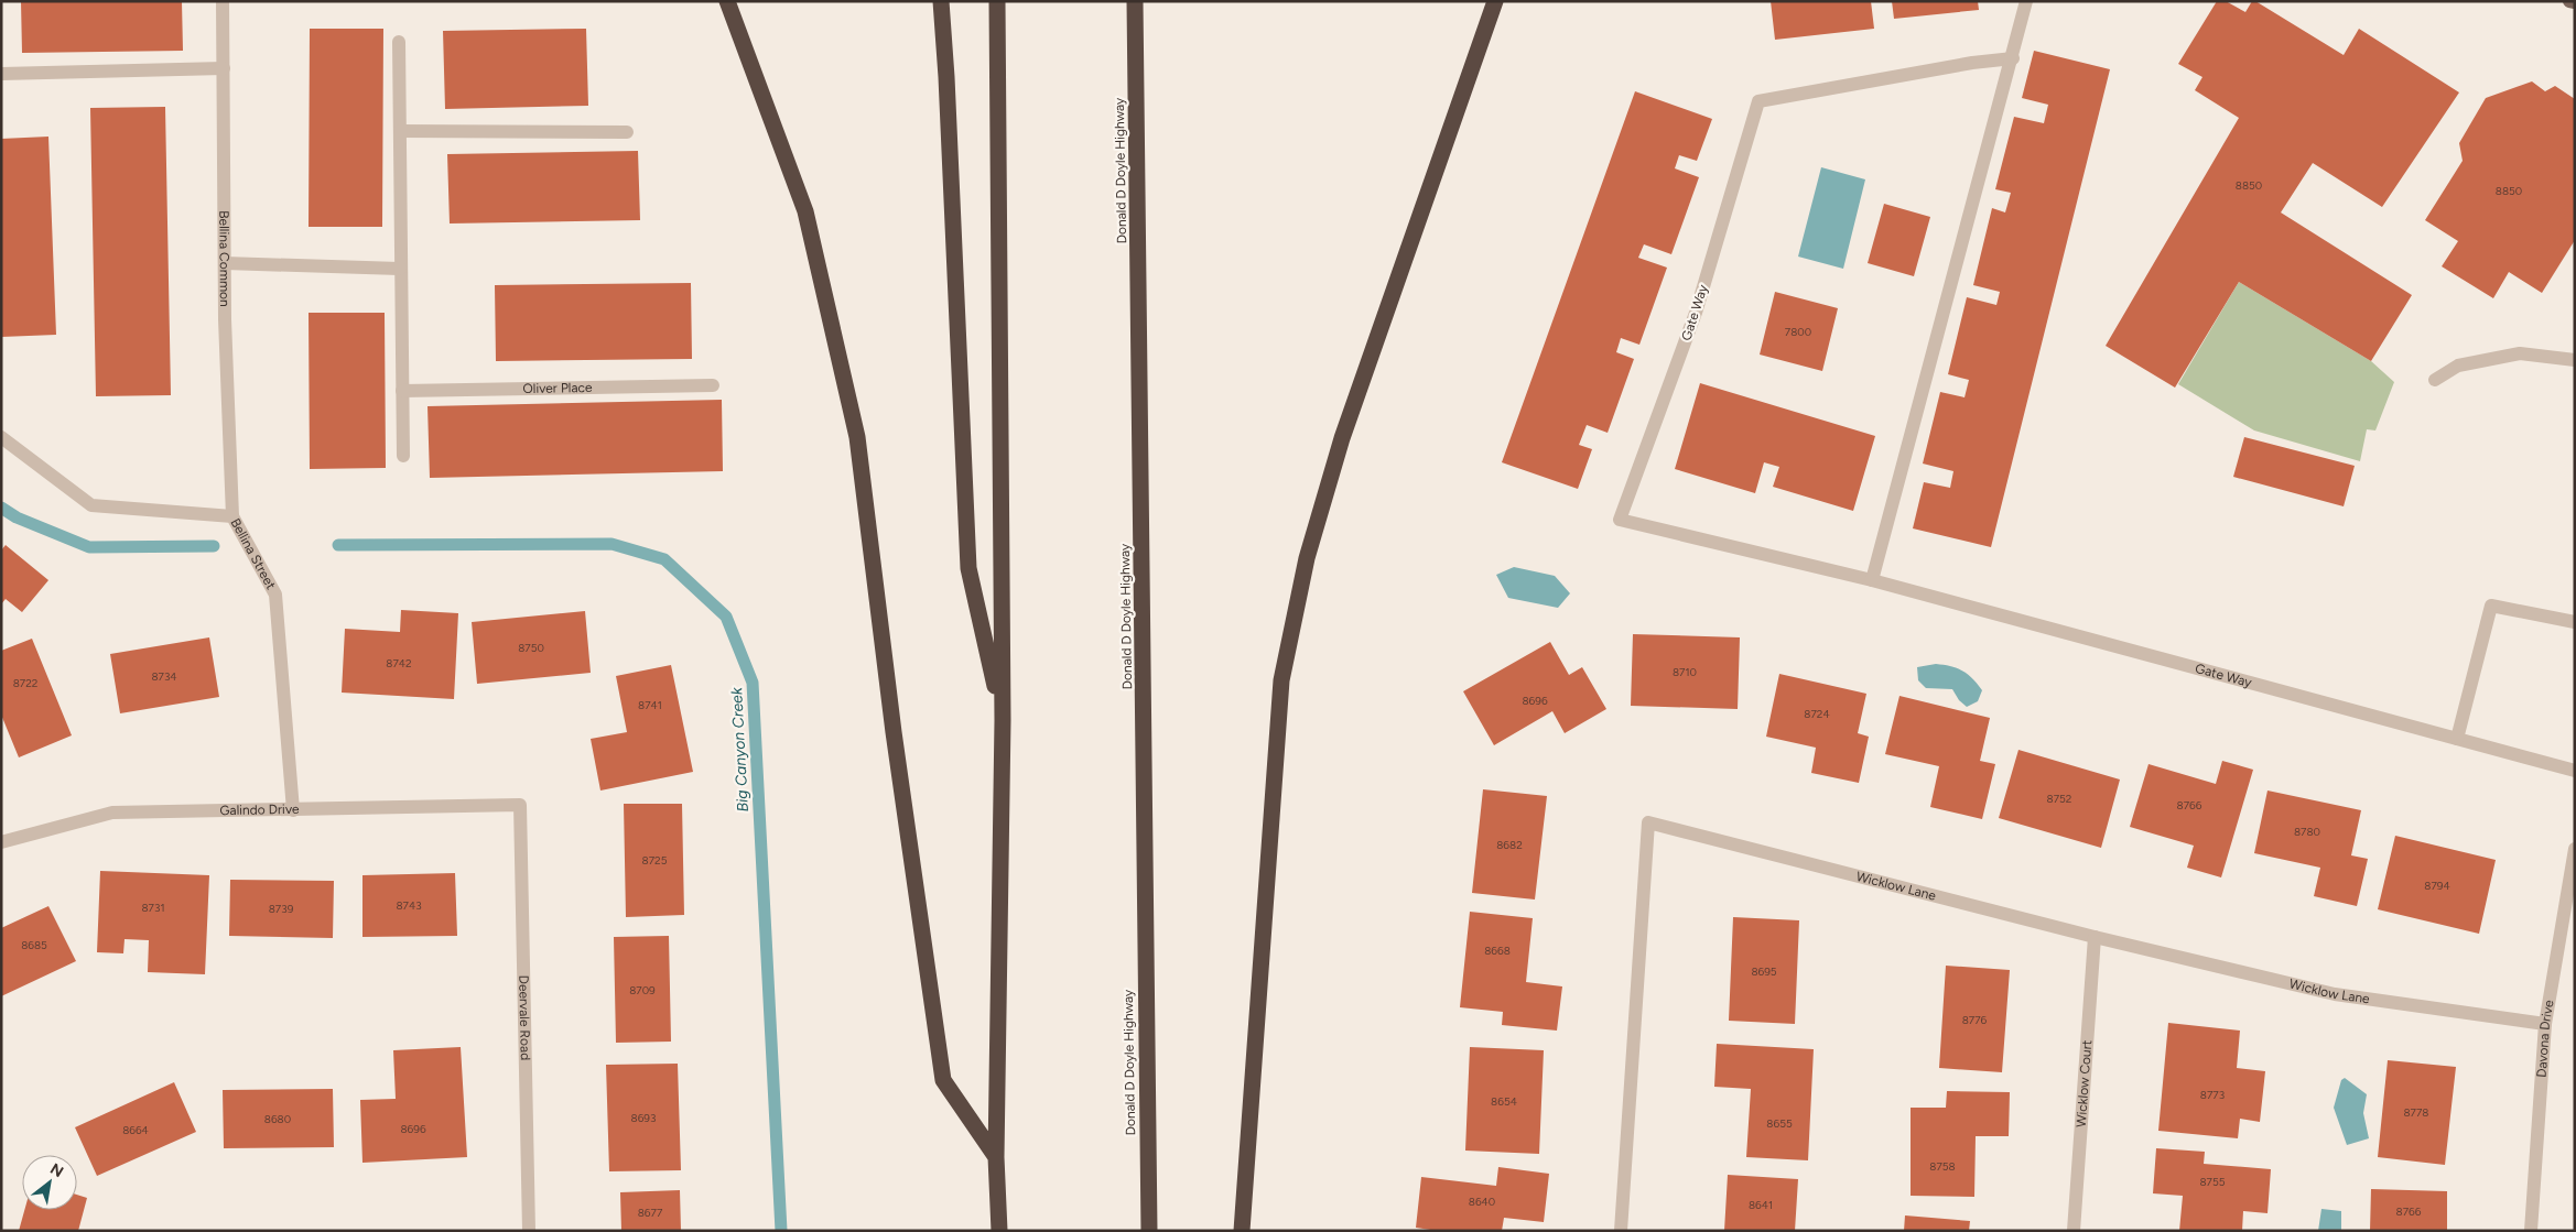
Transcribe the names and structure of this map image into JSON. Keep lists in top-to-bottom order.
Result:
{
  "streets": {
    "highway": ["Donald D Doyle Highway"],
    "street": [
      "Bellina Common",
      "Gate Way",
      "Oliver Place",
      "Bellina Street",
      "Galindo Drive",
      "Wicklow Lane",
      "Deervale Road",
      "Davona Drive",
      "Wicklow Court"
    ]
  },
  "crossings": [
    ["Bellina Common", "Bellina Street"],
    ["Bellina Street", "Galindo Drive"],
    ["Galindo Drive", "Deervale Road"],
    ["Wicklow Lane", "Davona Drive"],
    ["Wicklow Lane", "Wicklow Court"]
  ],
  "water": ["Big Canyon Creek"],
  "house_numbers": [
    "8850",
    "8850",
    "7800",
    "8750",
    "8742",
    "8710",
    "8734",
    "8722",
    "8696",
    "8741",
    "8724",
    "8752",
    "8766",
    "8780",
    "8682",
    "8725",
    "8794",
    "8743",
    "8731",
    "8739",
    "8685",
    "8668",
    "8695",
    "8709",
    "8776",
    "8773",
    "8654",
    "8778",
    "8693",
    "8680",
    "8655",
    "8696",
    "8664",
    "8758",
    "8755",
    "8640",
    "8641",
    "8766",
    "8677"
  ],
  "north": "top right"
}
